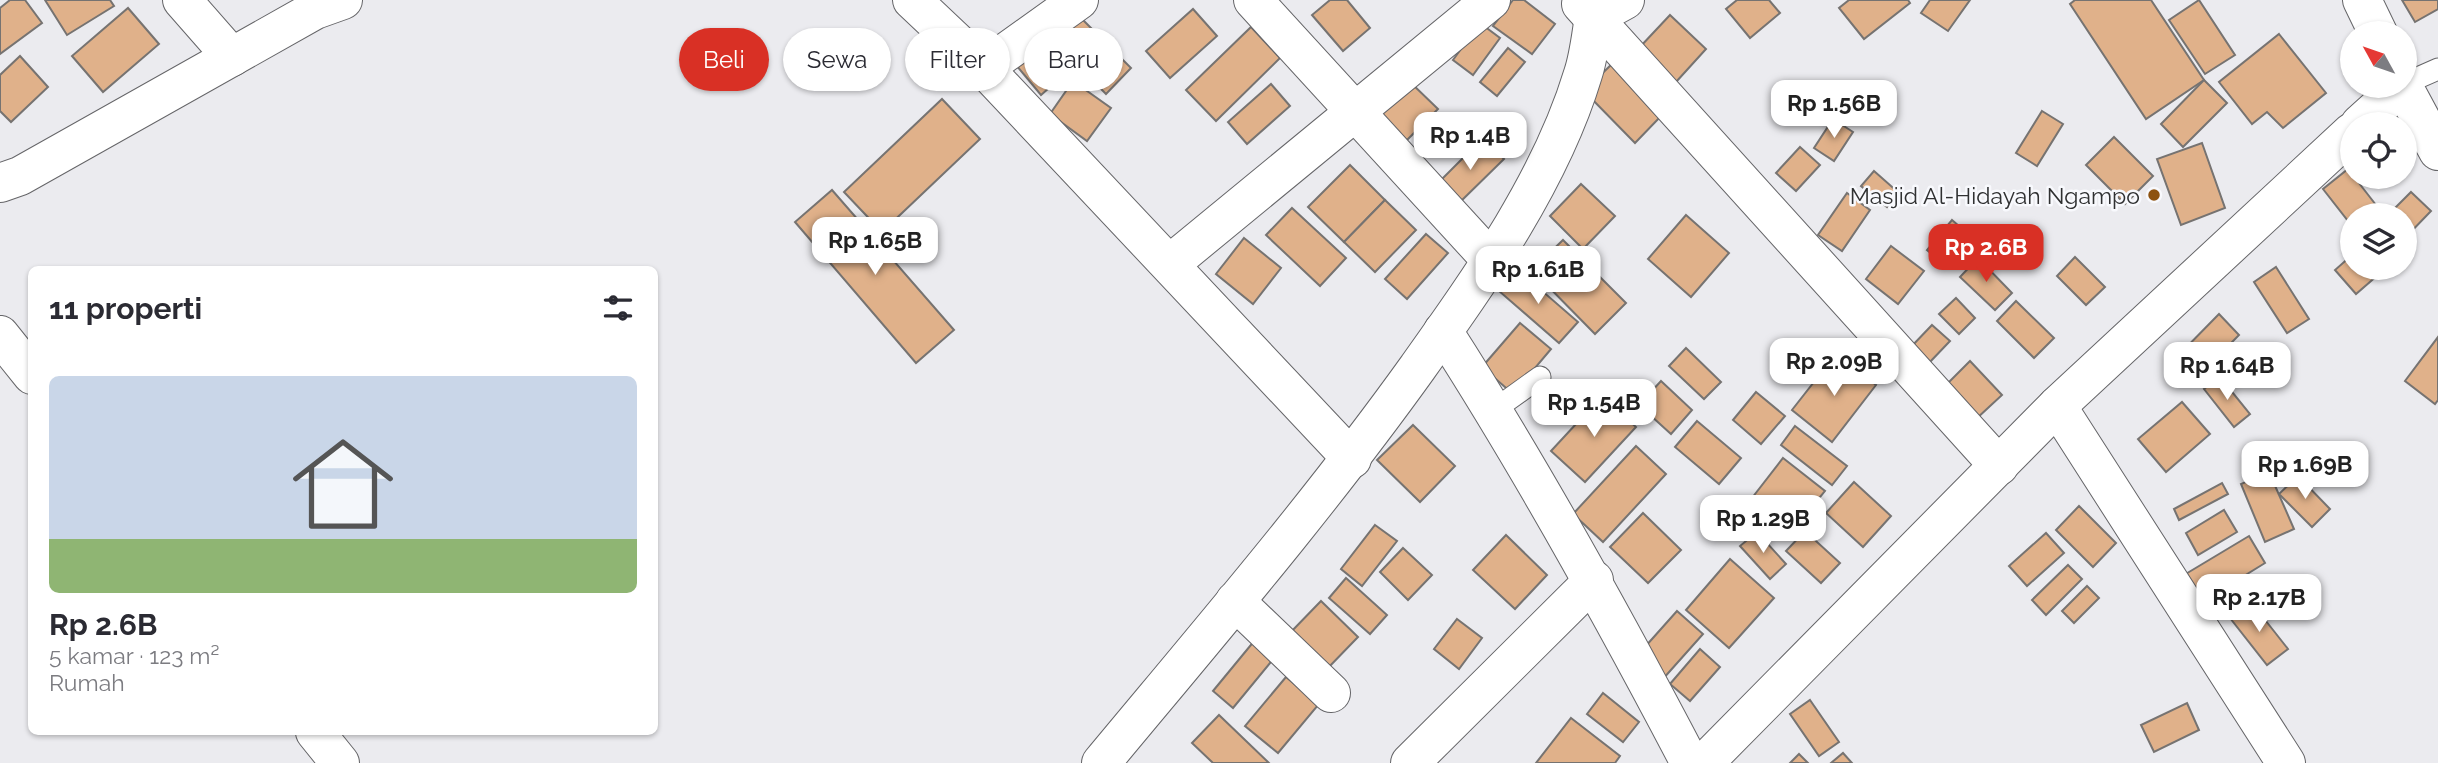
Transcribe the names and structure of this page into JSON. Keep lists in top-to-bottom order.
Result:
{
  "places": ["Masjid Al-Hidayah Ngampo"],
  "north": "top left",
  "page": {
    "chip": [
      "Beli",
      "Sewa",
      "Filter",
      "Baru"
    ],
    "price": [
      "Rp 1.56B",
      "Rp 1.4B",
      "Rp 1.65B",
      "Rp 2.6B",
      "Rp 1.61B",
      "Rp 2.09B",
      "Rp 1.64B",
      "Rp 1.54B",
      "Rp 1.69B",
      "Rp 1.29B",
      "Rp 2.17B"
    ],
    "heading": "11 properti",
    "list": [
      {
        "name": "Rp 2.6B",
        "note": "5 kamar · 123 m² · Rumah"
      }
    ]
  }
}
